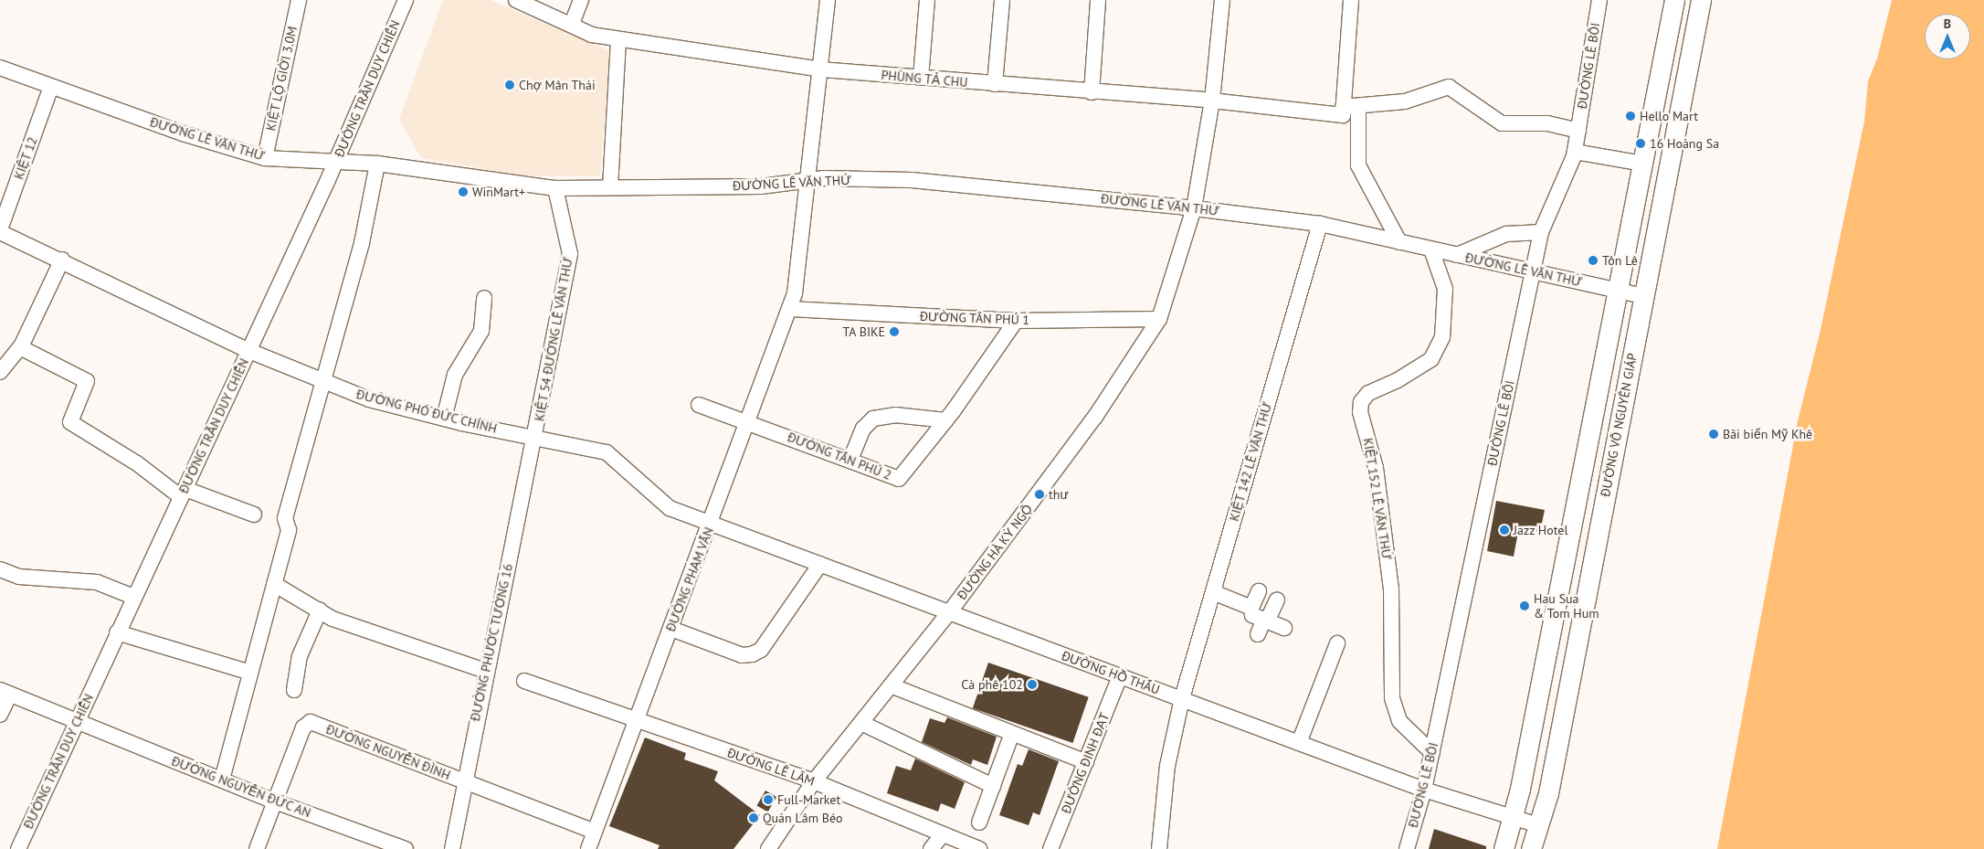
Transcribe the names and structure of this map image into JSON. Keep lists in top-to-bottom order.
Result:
{
  "streets": {
    "main road": ["ĐƯỜNG VÕ NGUYÊN GIÁP"],
    "street": [
      "ĐƯỜNG LÊ BÔI",
      "KIỆT LỘ GIỜI 3.0M",
      "PHÙNG TẢ CHU",
      "ĐƯỜNG TRẦN DUY CHIẾN",
      "ĐƯỜNG LÊ VĂN THỨ",
      "KIỆT 12",
      "ĐƯỜNG TÂN PHÚ 1",
      "KIỆT 54 ĐƯỜNG LÊ VĂN THỨ",
      "ĐƯỜNG PHÓ ĐỨC CHÍNH",
      "ĐƯỜNG TÂN PHÚ 2",
      "KIỆT 142 LÊ VĂN THỨ",
      "KIỆT 152 LÊ VĂN THỨ",
      "ĐƯỜNG HÀ KỲ NGỘ",
      "ĐƯỜNG PHẠM VẤN",
      "ĐƯỜNG PHƯỚC TƯỜNG 16",
      "ĐƯỜNG HỒ THẤU",
      "ĐƯỜNG NGUYỄN ĐÌNH",
      "ĐƯỜNG ĐINH ĐẠT",
      "ĐƯỜNG LÊ LÂM",
      "ĐƯỜNG NGUYỄN ĐỨC AN"
    ]
  },
  "crossings": [
    ["ĐƯỜNG LÊ BÔI", "PHÙNG TẢ CHU"],
    ["ĐƯỜNG LÊ BÔI", "ĐƯỜNG LÊ VĂN THỨ"],
    ["ĐƯỜNG LÊ BÔI", "KIỆT 152 LÊ VĂN THỨ"],
    ["ĐƯỜNG LÊ BÔI", "ĐƯỜNG HỒ THẤU"],
    ["KIỆT LỘ GIỜI 3.0M", "ĐƯỜNG LÊ VĂN THỨ"],
    ["PHÙNG TẢ CHU", "ĐƯỜNG HÀ KỲ NGỘ"],
    ["PHÙNG TẢ CHU", "ĐƯỜNG PHẠM VẤN"],
    ["ĐƯỜNG TRẦN DUY CHIẾN", "ĐƯỜNG LÊ VĂN THỨ"],
    ["ĐƯỜNG TRẦN DUY CHIẾN", "ĐƯỜNG PHÓ ĐỨC CHÍNH"],
    ["ĐƯỜNG TRẦN DUY CHIẾN", "ĐƯỜNG NGUYỄN ĐỨC AN"],
    ["ĐƯỜNG LÊ VĂN THỨ", "KIỆT 12"],
    ["ĐƯỜNG LÊ VĂN THỨ", "KIỆT 54 ĐƯỜNG LÊ VĂN THỨ"],
    ["ĐƯỜNG LÊ VĂN THỨ", "ĐƯỜNG VÕ NGUYÊN GIÁP"],
    ["ĐƯỜNG LÊ VĂN THỨ", "KIỆT 142 LÊ VĂN THỨ"],
    ["ĐƯỜNG LÊ VĂN THỨ", "KIỆT 152 LÊ VĂN THỨ"],
    ["ĐƯỜNG LÊ VĂN THỨ", "ĐƯỜNG HÀ KỲ NGỘ"],
    ["ĐƯỜNG LÊ VĂN THỨ", "ĐƯỜNG PHẠM VẤN"],
    ["KIỆT 12", "ĐƯỜNG PHÓ ĐỨC CHÍNH"],
    ["ĐƯỜNG TÂN PHÚ 1", "ĐƯỜNG TÂN PHÚ 2"],
    ["ĐƯỜNG TÂN PHÚ 1", "ĐƯỜNG HÀ KỲ NGỘ"],
    ["ĐƯỜNG TÂN PHÚ 1", "ĐƯỜNG PHẠM VẤN"],
    ["KIỆT 54 ĐƯỜNG LÊ VĂN THỨ", "ĐƯỜNG PHÓ ĐỨC CHÍNH"],
    ["KIỆT 54 ĐƯỜNG LÊ VĂN THỨ", "ĐƯỜNG PHƯỚC TƯỜNG 16"],
    ["ĐƯỜNG PHÓ ĐỨC CHÍNH", "ĐƯỜNG PHẠM VẤN"],
    ["ĐƯỜNG PHÓ ĐỨC CHÍNH", "ĐƯỜNG PHƯỚC TƯỜNG 16"],
    ["ĐƯỜNG PHÓ ĐỨC CHÍNH", "ĐƯỜNG HỒ THẤU"],
    ["ĐƯỜNG VÕ NGUYÊN GIÁP", "ĐƯỜNG HỒ THẤU"],
    ["ĐƯỜNG TÂN PHÚ 2", "ĐƯỜNG PHẠM VẤN"],
    ["KIỆT 142 LÊ VĂN THỨ", "ĐƯỜNG HỒ THẤU"],
    ["ĐƯỜNG HÀ KỲ NGỘ", "ĐƯỜNG HỒ THẤU"],
    ["ĐƯỜNG HÀ KỲ NGỘ", "ĐƯỜNG LÊ LÂM"],
    ["ĐƯỜNG PHẠM VẤN", "ĐƯỜNG HỒ THẤU"],
    ["ĐƯỜNG PHẠM VẤN", "ĐƯỜNG NGUYỄN ĐÌNH"],
    ["ĐƯỜNG PHẠM VẤN", "ĐƯỜNG LÊ LÂM"],
    ["ĐƯỜNG PHƯỚC TƯỜNG 16", "ĐƯỜNG NGUYỄN ĐÌNH"],
    ["ĐƯỜNG HỒ THẤU", "ĐƯỜNG ĐINH ĐẠT"],
    ["ĐƯỜNG NGUYỄN ĐÌNH", "ĐƯỜNG NGUYỄN ĐỨC AN"]
  ],
  "places": [
    "Chợ Mân Thái",
    "Hello Mart",
    "16 Hoàng Sa",
    "WinMart+",
    "Tôn Lê",
    "TA BIKE",
    "Bãi biển Mỹ Khê",
    "thư",
    "Jazz Hotel",
    "Hau Sua & Tom Hum",
    "Cà phê 102",
    "Full-Market",
    "Quán Lâm Béo"
  ],
  "north": "top"
}
